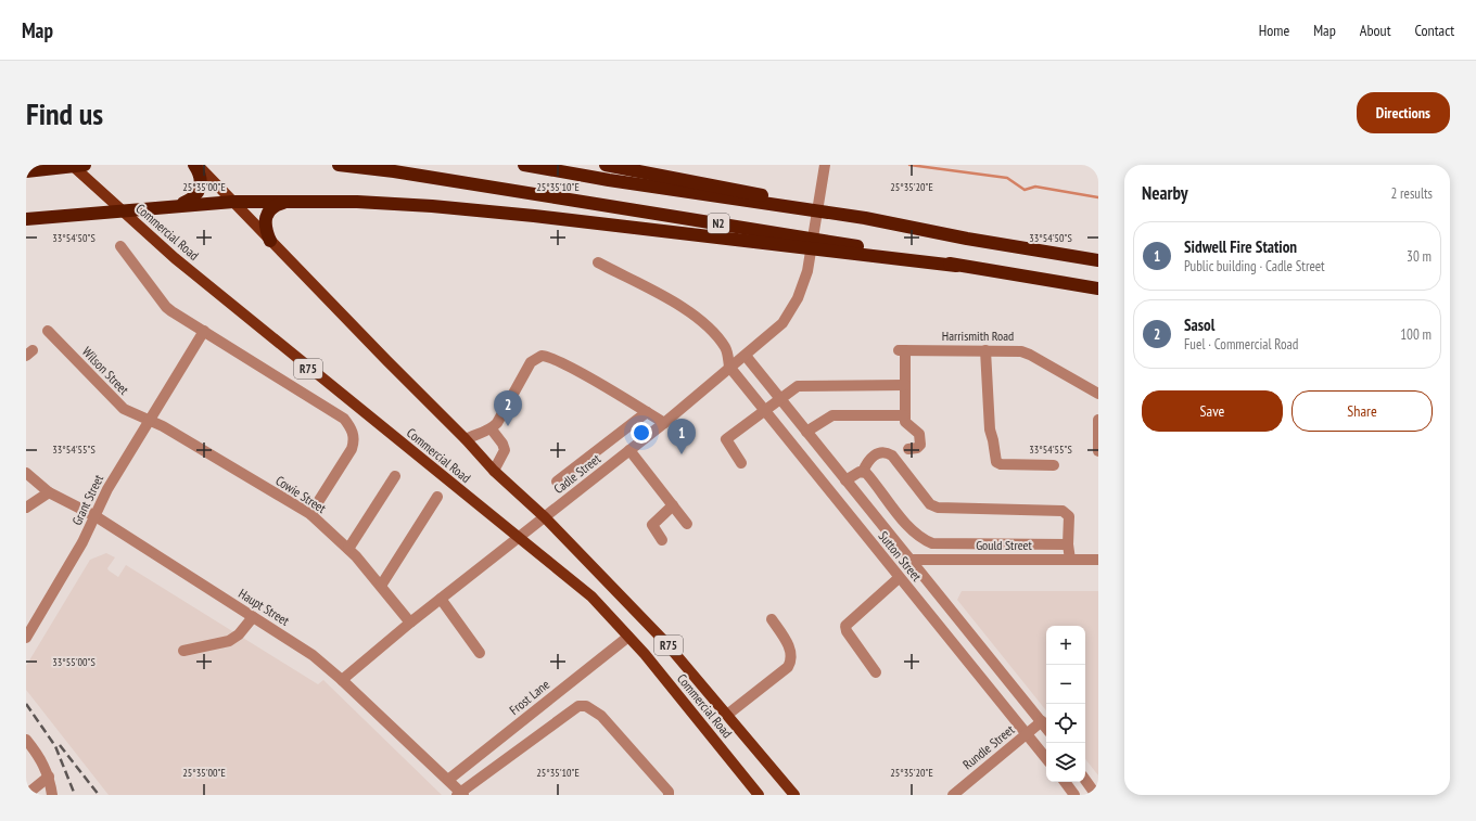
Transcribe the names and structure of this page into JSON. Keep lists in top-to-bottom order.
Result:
{
  "streets": {
    "highway": ["N2"],
    "main road": ["Commercial Road", "R75"],
    "street": [
      "Harrismith Road",
      "Wilson Street",
      "Cadle Street",
      "Cowie Street",
      "Grant Street",
      "Gould Street",
      "Sutton Street",
      "Haupt Street",
      "Frost Lane",
      "Rundle Street"
    ]
  },
  "crossings": [
    ["Commercial Road", "Cadle Street"],
    ["Commercial Road", "Frost Lane"],
    ["Wilson Street", "Cowie Street"],
    ["Wilson Street", "Grant Street"],
    ["Cadle Street", "Cowie Street"],
    ["Cadle Street", "Sutton Street"],
    ["Cadle Street", "Haupt Street"],
    ["Cowie Street", "Grant Street"],
    ["Grant Street", "Haupt Street"],
    ["Gould Street", "Sutton Street"],
    ["Sutton Street", "Rundle Street"],
    ["Haupt Street", "Frost Lane"]
  ],
  "page": {
    "header": "Map",
    "nav": [
      "Home",
      "Map",
      "About",
      "Contact"
    ],
    "buttons": [
      "Directions",
      ["Save", "Share"]
    ],
    "title": "Find us",
    "heading": ["Nearby", "2 results"],
    "list": [
      {
        "mark": "1",
        "name": "Sidwell Fire Station",
        "note": "Public building · Cadle Street",
        "value": "30 m"
      },
      {
        "mark": "2",
        "name": "Sasol",
        "note": "Fuel · Commercial Road",
        "value": "100 m"
      }
    ],
    "pins": ["2", "1"],
    "map_buttons": ["+", "−"]
  },
  "coordinates": [
    "25°35'00\"E",
    "25°35'10\"E",
    "25°35'20\"E",
    "33°54'50\"S",
    "33°54'55\"S",
    "33°55'00\"S"
  ]
}
